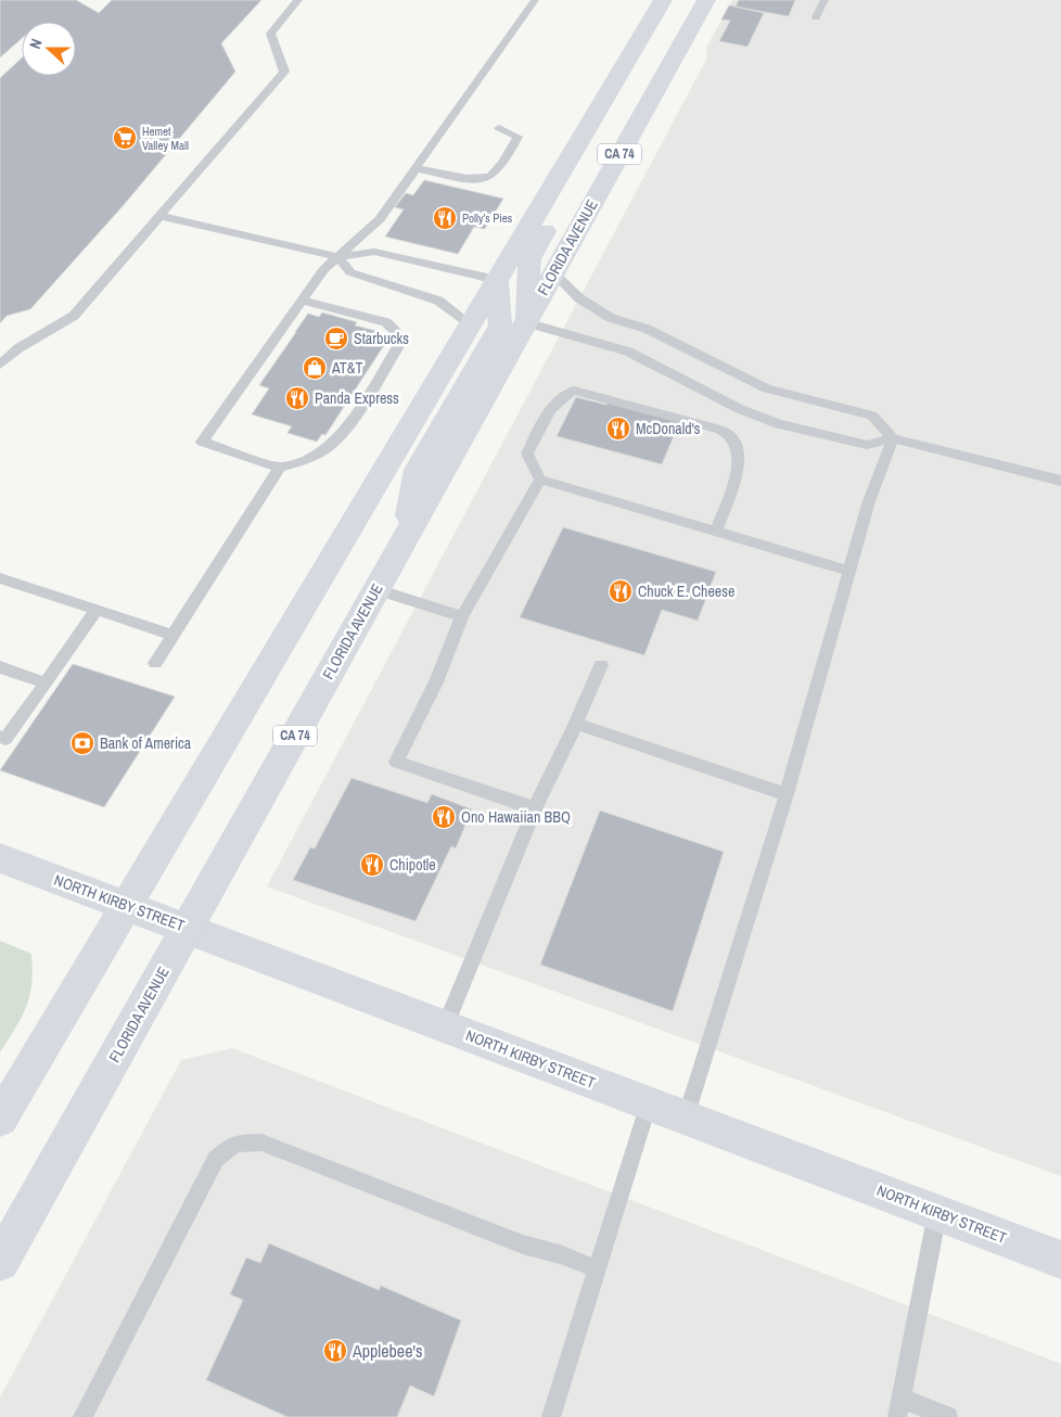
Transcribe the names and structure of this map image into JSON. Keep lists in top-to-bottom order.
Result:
{
  "streets": {
    "main road": ["CA 74", "FLORIDA AVENUE", "NORTH KIRBY STREET"]
  },
  "crossings": [
    ["FLORIDA AVENUE", "NORTH KIRBY STREET"]
  ],
  "places": {
    "supermarket": ["Hemet Valley Mall"],
    "restaurant": [
      "Polly's Pies",
      "Panda Express",
      "McDonald's",
      "Chuck E. Cheese",
      "Ono Hawaiian BBQ",
      "Chipotle",
      "Applebee's"
    ],
    "cafe": ["Starbucks"],
    "shop": ["AT&T"],
    "bank": ["Bank of America"]
  },
  "north": "left"
}
